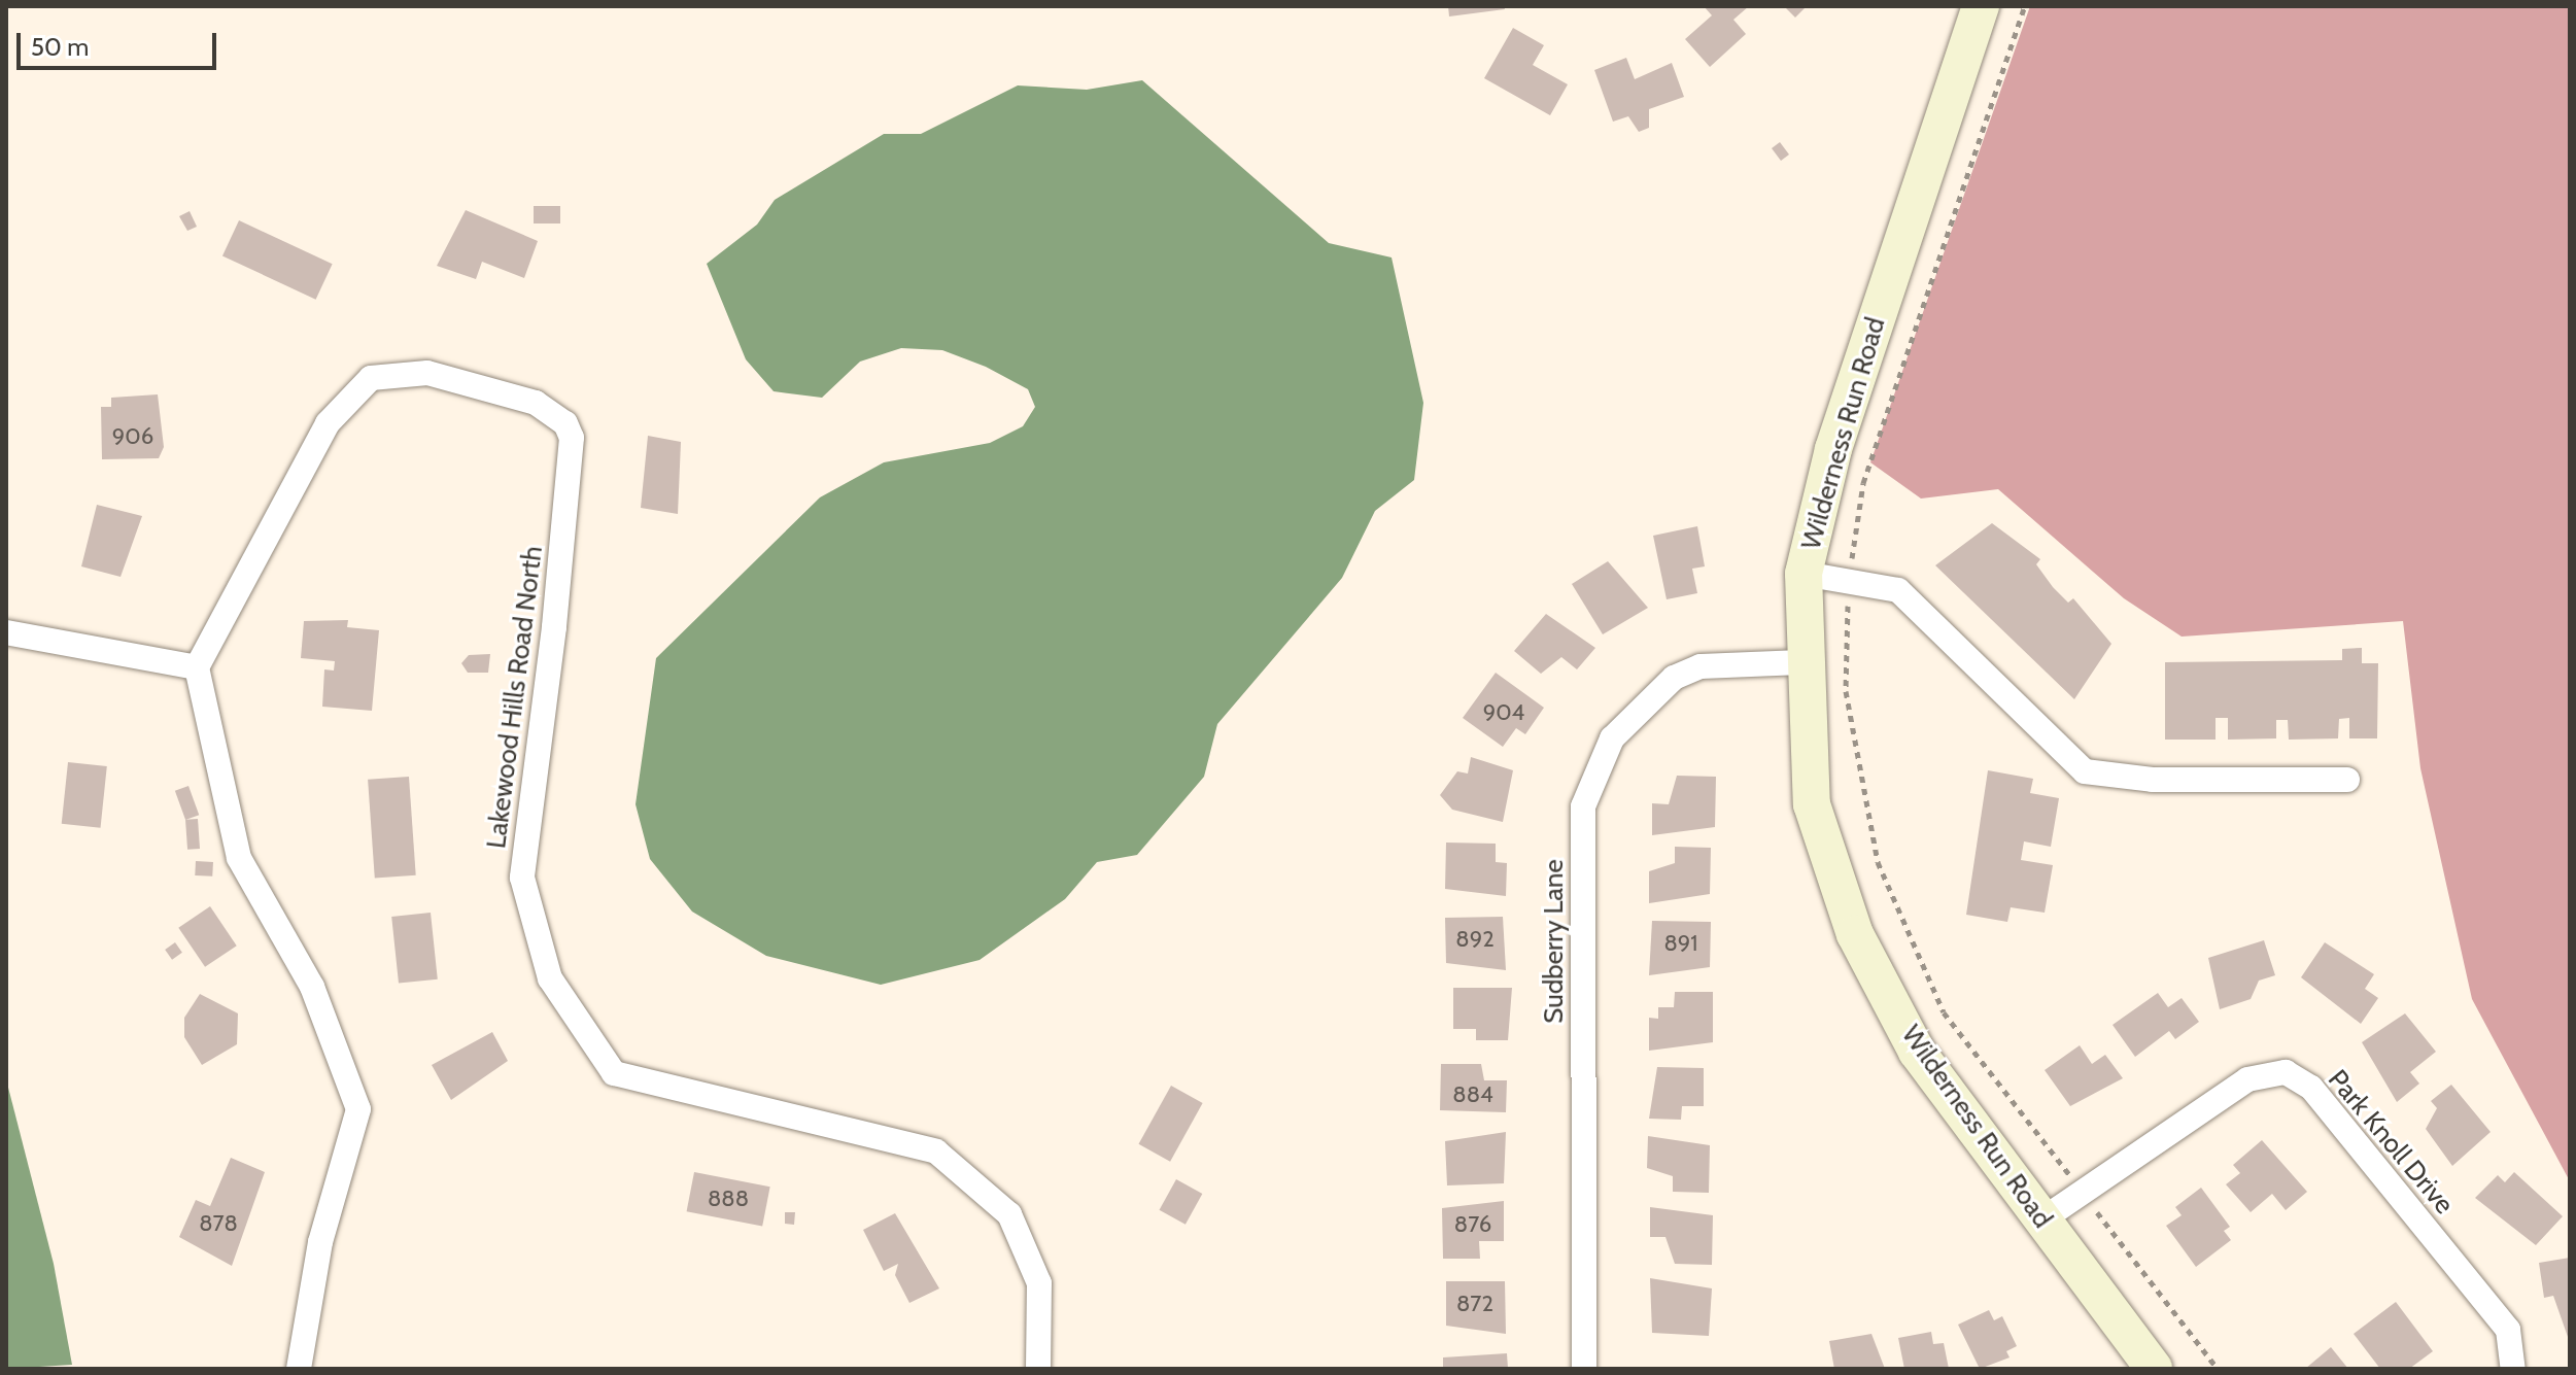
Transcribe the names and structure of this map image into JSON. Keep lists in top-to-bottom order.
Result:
{
  "streets": {
    "street": [
      "Wilderness Run Road",
      "Lakewood Hills Road North",
      "Sudberry Lane",
      "Park Knoll Drive"
    ]
  },
  "crossings": [
    ["Wilderness Run Road", "Sudberry Lane"],
    ["Wilderness Run Road", "Park Knoll Drive"]
  ],
  "house_numbers": [
    "906",
    "904",
    "892",
    "891",
    "884",
    "888",
    "878",
    "876",
    "872"
  ],
  "scale_bar": "50 m"
}
